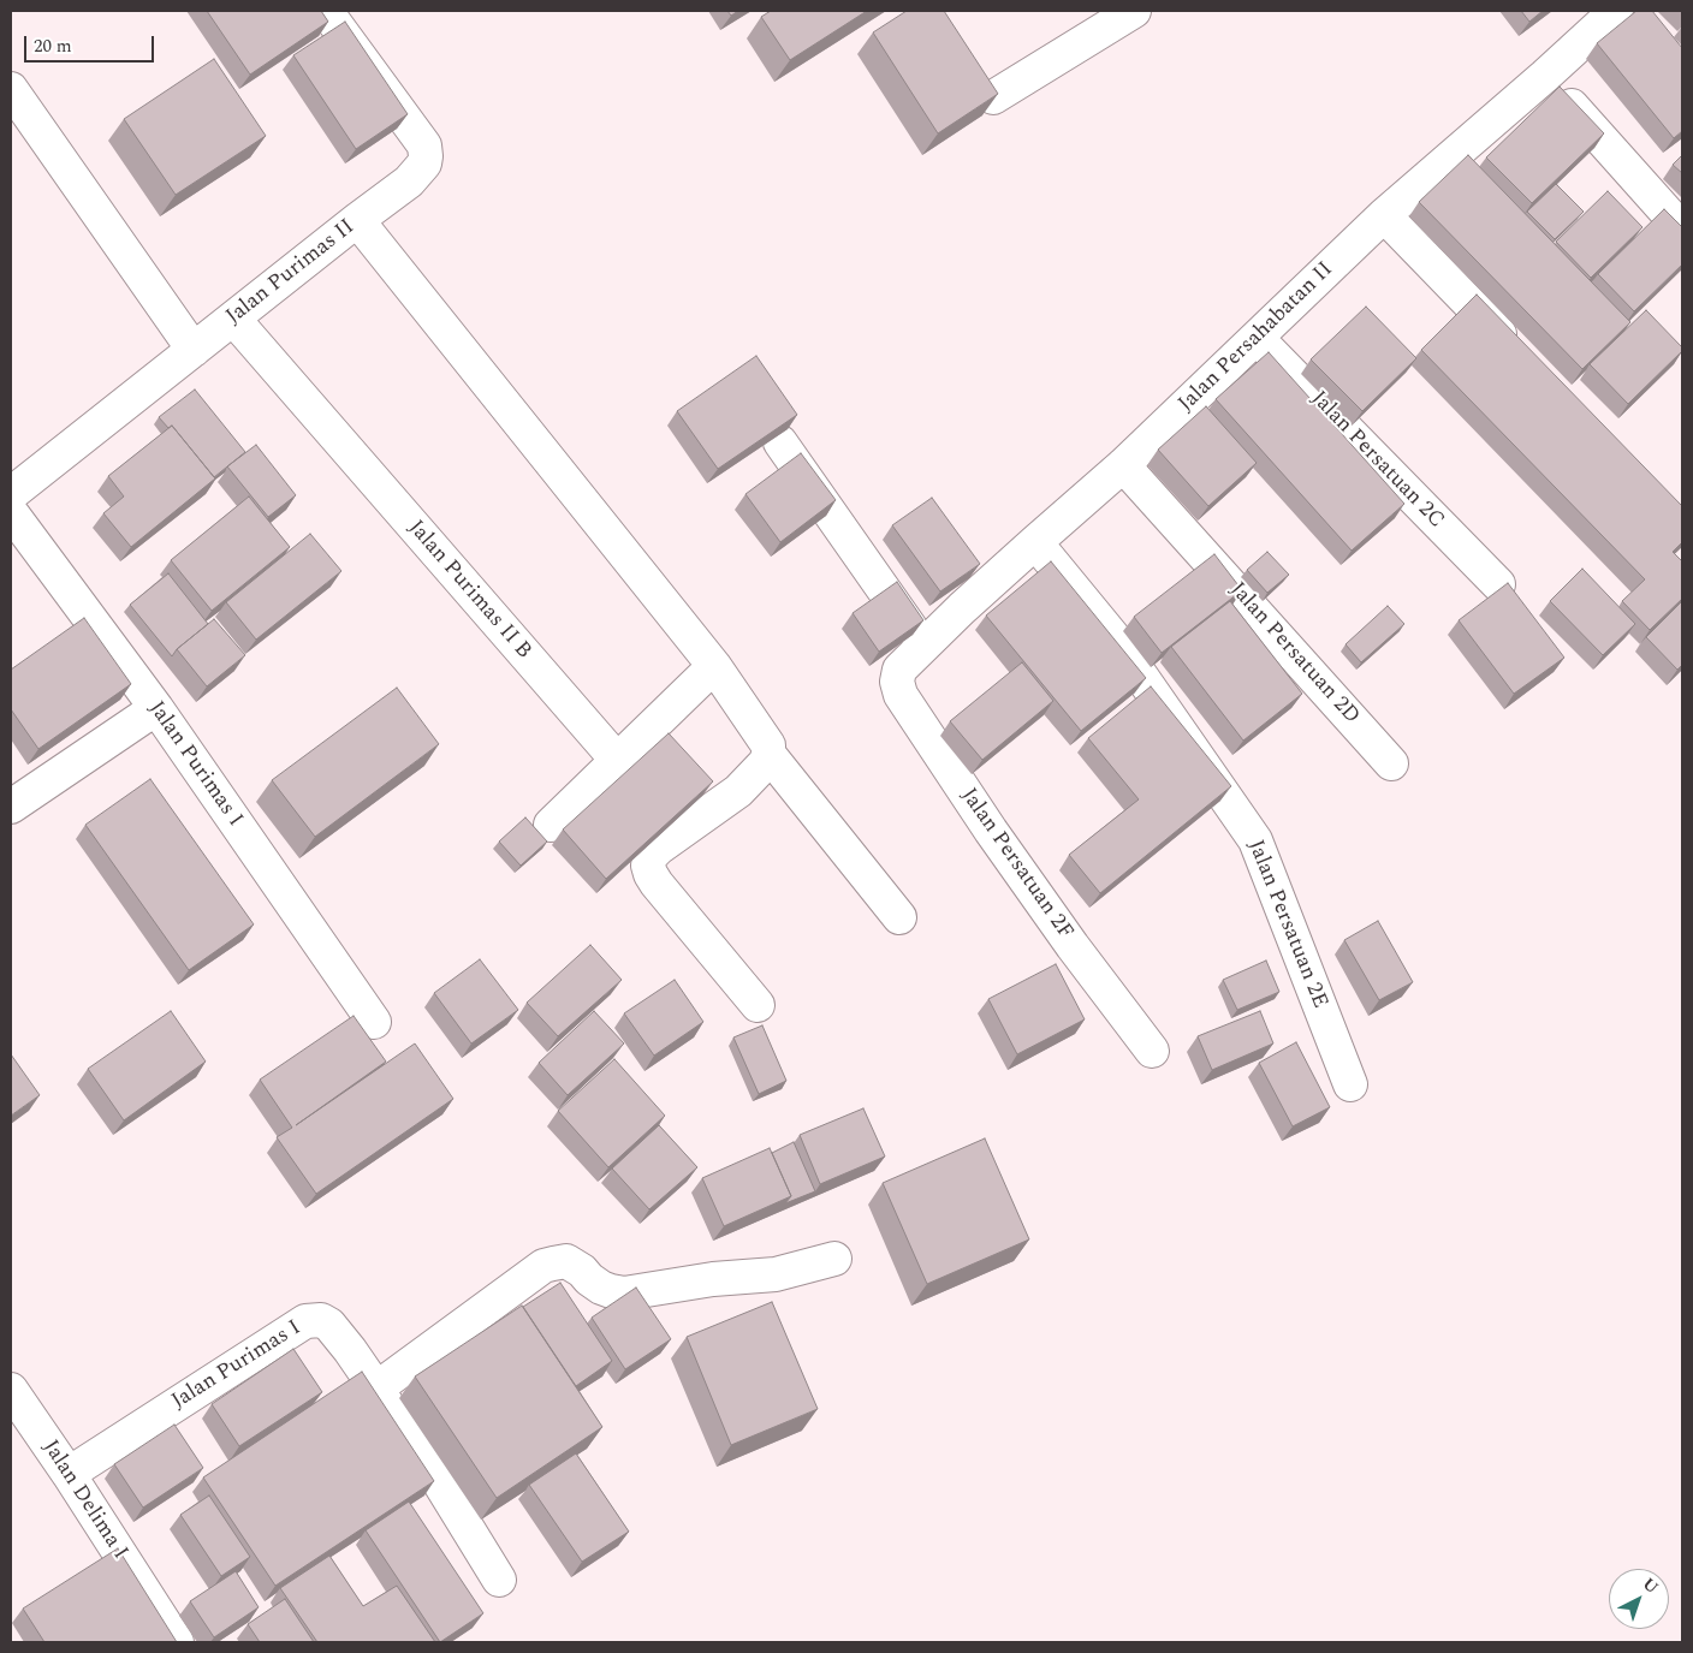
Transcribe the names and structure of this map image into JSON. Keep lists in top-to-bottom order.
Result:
{
  "streets": {
    "street": [
      "Jalan Purimas II",
      "Jalan Persahabatan II",
      "Jalan Persatuan 2C",
      "Jalan Purimas II B",
      "Jalan Persatuan 2D",
      "Jalan Purimas I",
      "Jalan Persatuan 2F",
      "Jalan Persatuan 2E",
      "Jalan Delima I"
    ]
  },
  "crossings": [
    ["Jalan Purimas II", "Jalan Purimas II B"],
    ["Jalan Persahabatan II", "Jalan Persatuan 2C"],
    ["Jalan Persahabatan II", "Jalan Persatuan 2D"],
    ["Jalan Persahabatan II", "Jalan Persatuan 2F"],
    ["Jalan Persahabatan II", "Jalan Persatuan 2E"],
    ["Jalan Purimas I", "Jalan Delima I"]
  ],
  "scale_bar": "20 m",
  "north": "top right"
}
